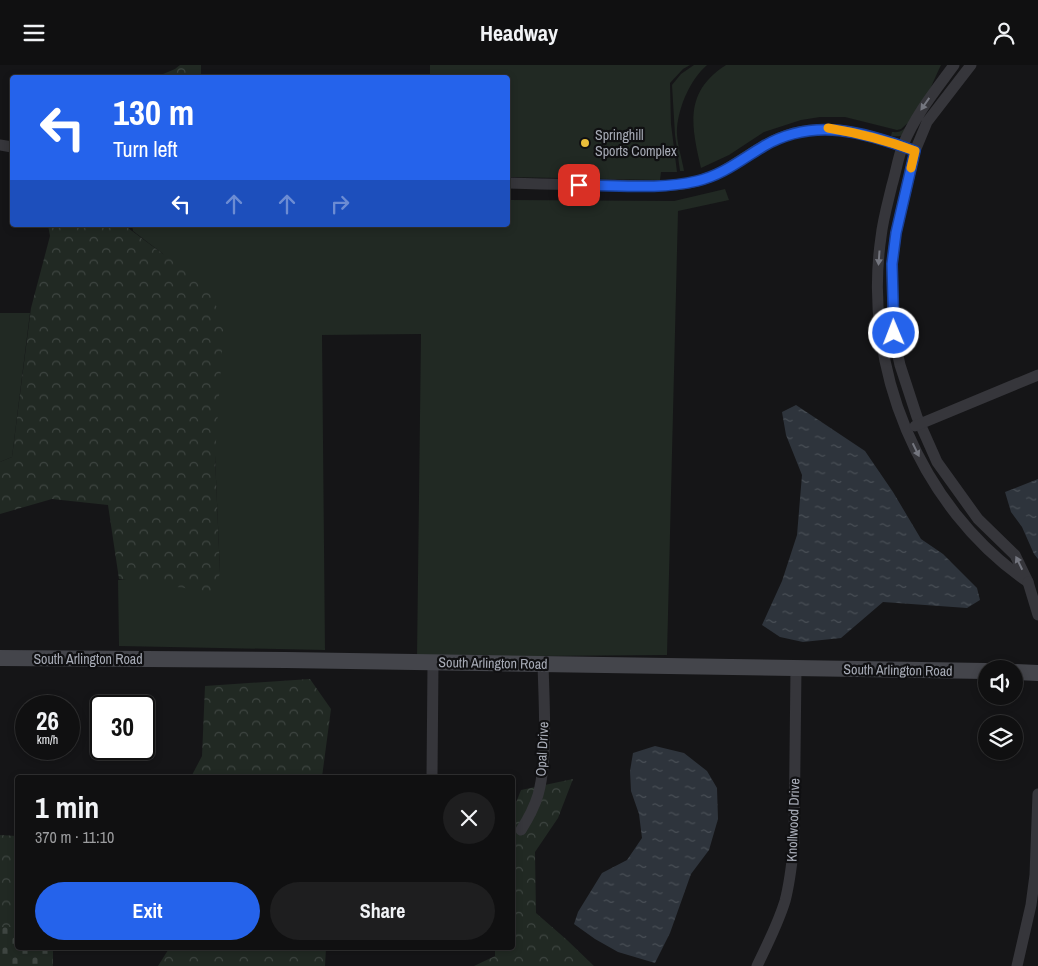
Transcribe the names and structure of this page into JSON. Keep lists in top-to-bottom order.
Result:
{
  "streets": {
    "main road": ["South Arlington Road"],
    "street": ["Opal Drive", "Knollwood Drive"]
  },
  "crossings": [
    ["South Arlington Road", "Opal Drive"],
    ["South Arlington Road", "Knollwood Drive"]
  ],
  "places": ["Springhill Sports Complex"],
  "page": {
    "header": "Headway",
    "turn": ["130 m", "Turn left"],
    "speed": "26 km/h",
    "limit": "30",
    "heading": ["1 min", "370 m · 11:10"],
    "buttons": ["Exit", "Share"]
  }
}
